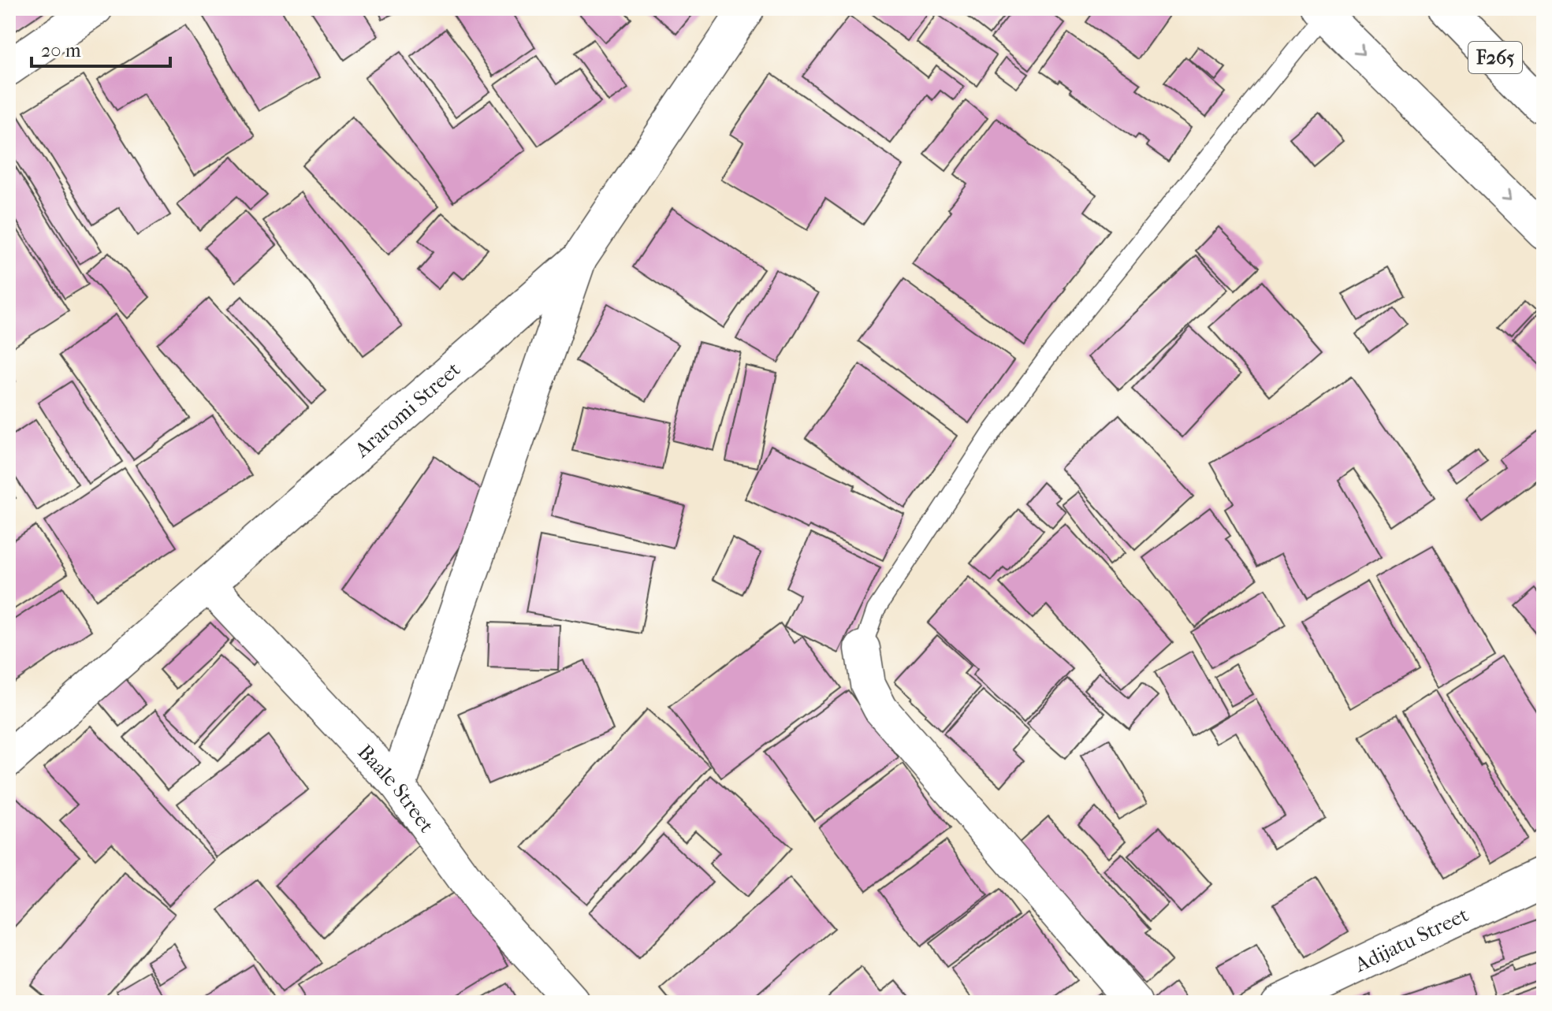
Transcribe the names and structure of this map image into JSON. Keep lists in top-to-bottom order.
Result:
{
  "streets": {
    "main road": [
      "F265",
      "Araromi Street",
      "Baale Street",
      "Adijatu Street"
    ]
  },
  "crossings": [
    ["Araromi Street", "Baale Street"]
  ],
  "scale_bar": "20 m"
}
